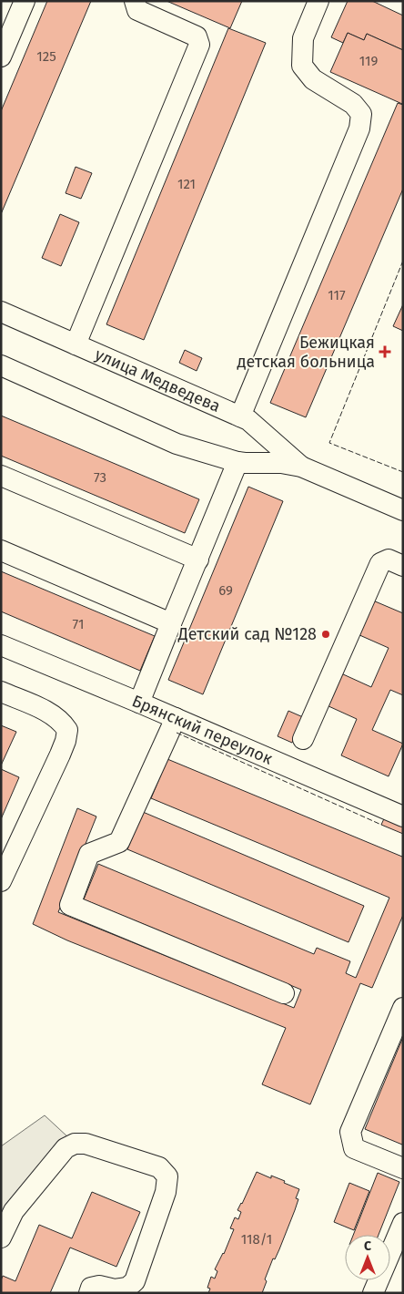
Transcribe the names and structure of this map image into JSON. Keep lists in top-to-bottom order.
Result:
{
  "streets": {
    "street": ["улица Медведева", "Брянский переулок"]
  },
  "places": {
    "health": ["Бежицкая детская больница"],
    "other": ["Детский сад №128"]
  },
  "house_numbers": [
    "125",
    "119",
    "121",
    "117",
    "73",
    "69",
    "71",
    "118/1"
  ],
  "north": "top"
}
